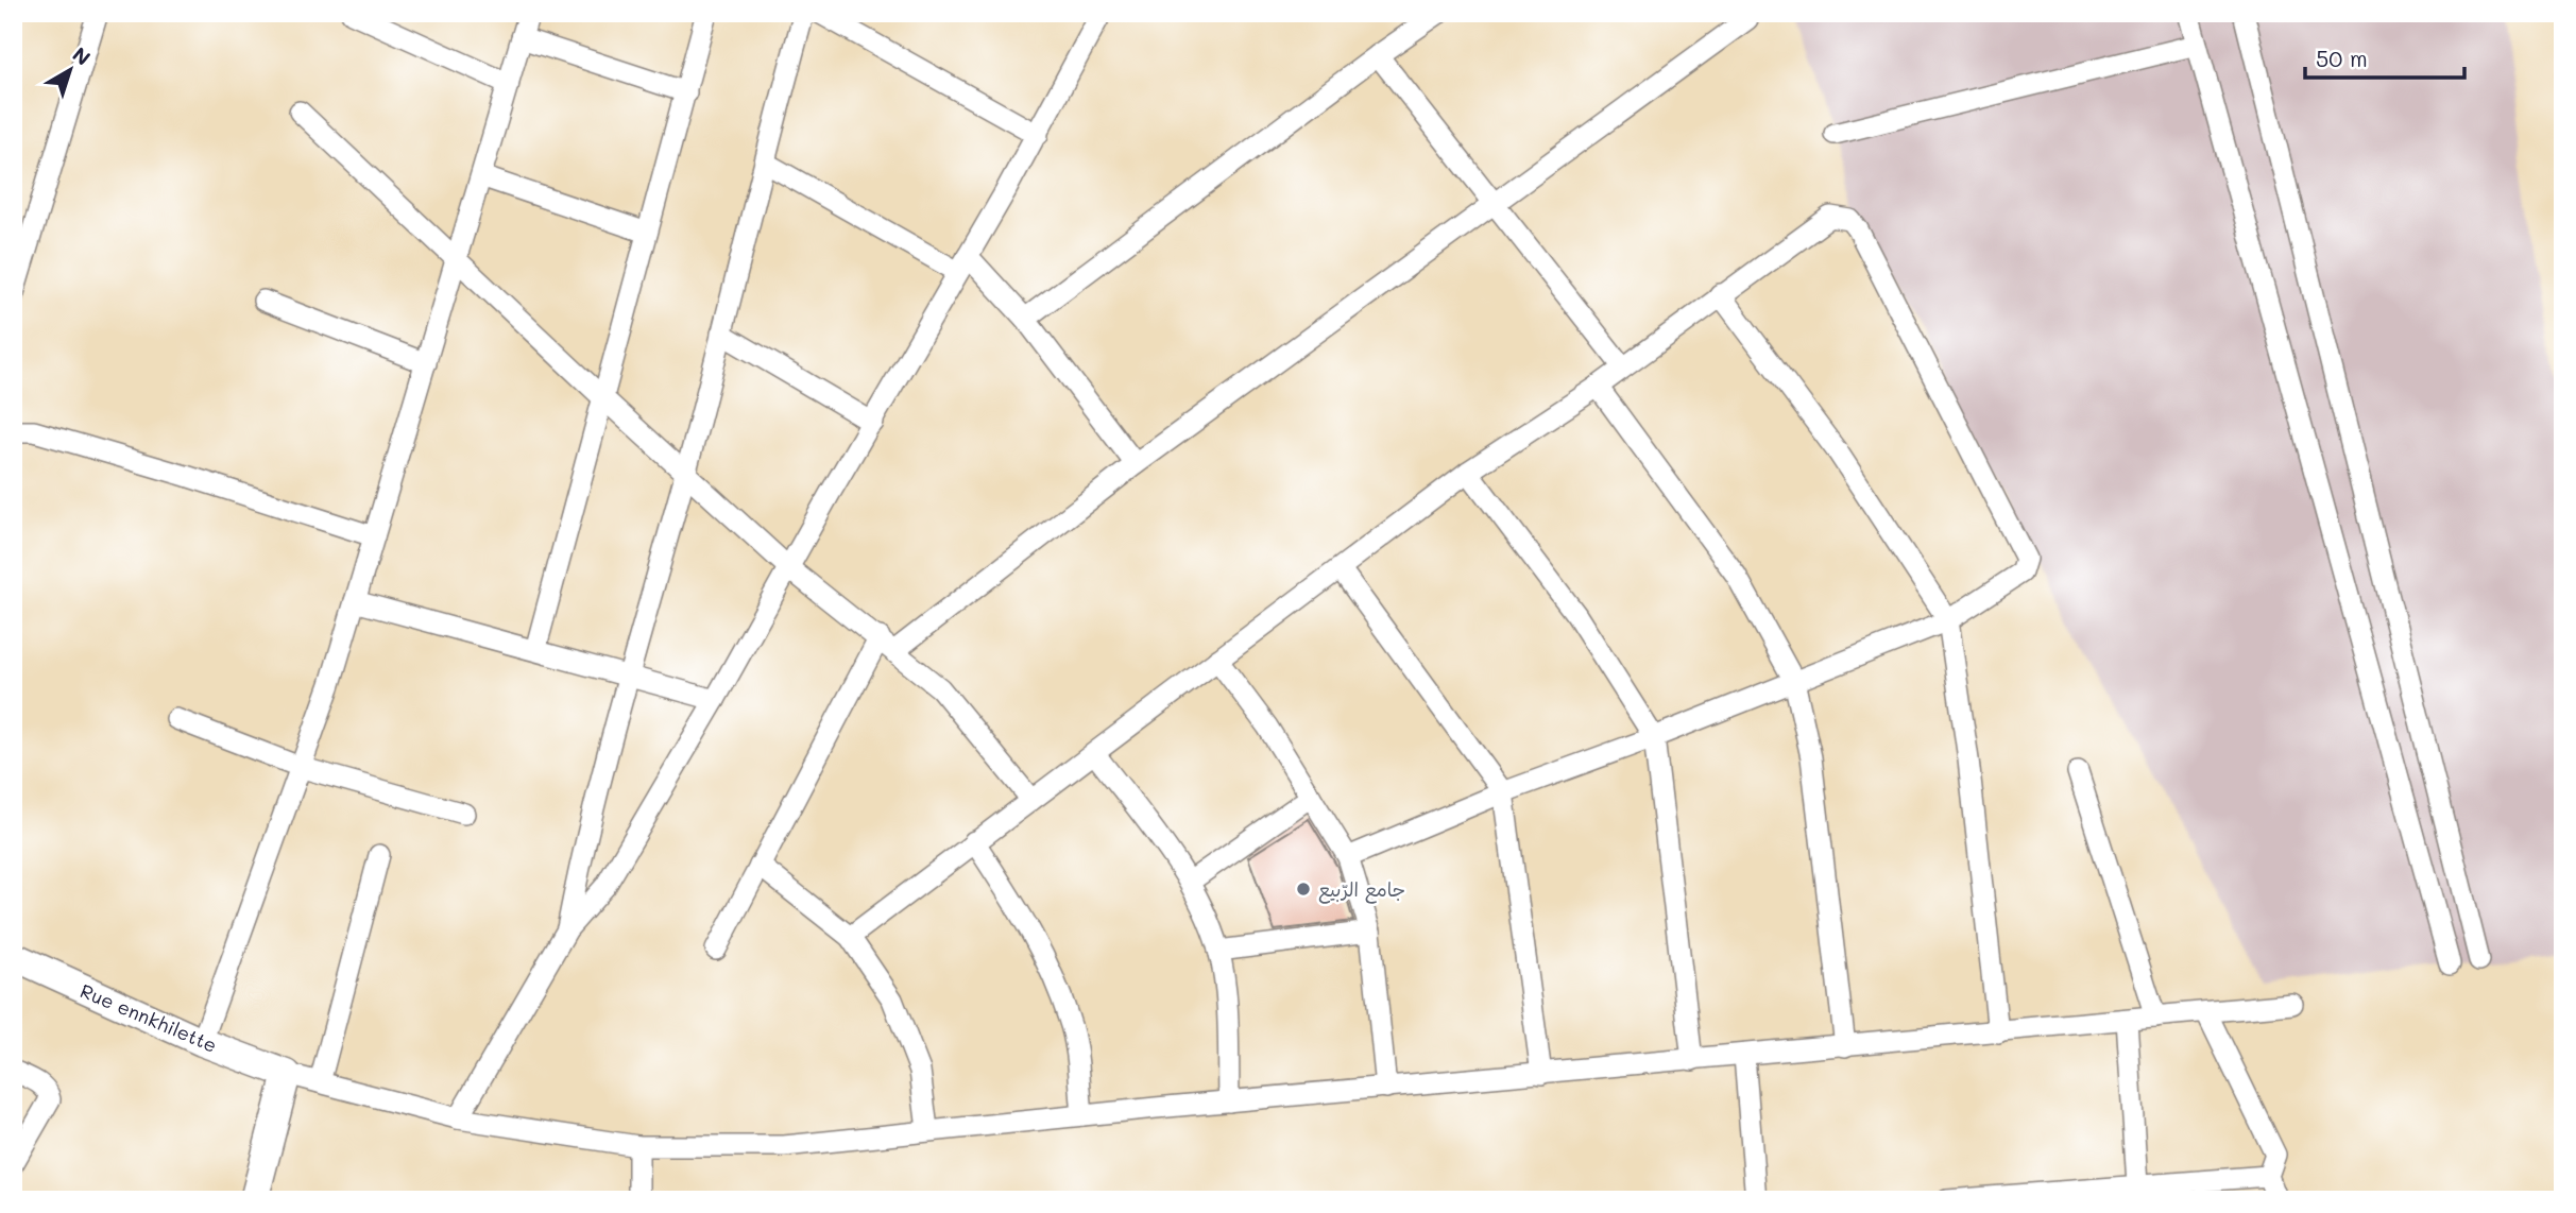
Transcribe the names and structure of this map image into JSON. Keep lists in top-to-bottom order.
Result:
{
  "streets": {
    "street": ["Rue ennkhilette"]
  },
  "places": ["جامع الرّبيع"],
  "scale_bar": "50 m",
  "north": "top right"
}
